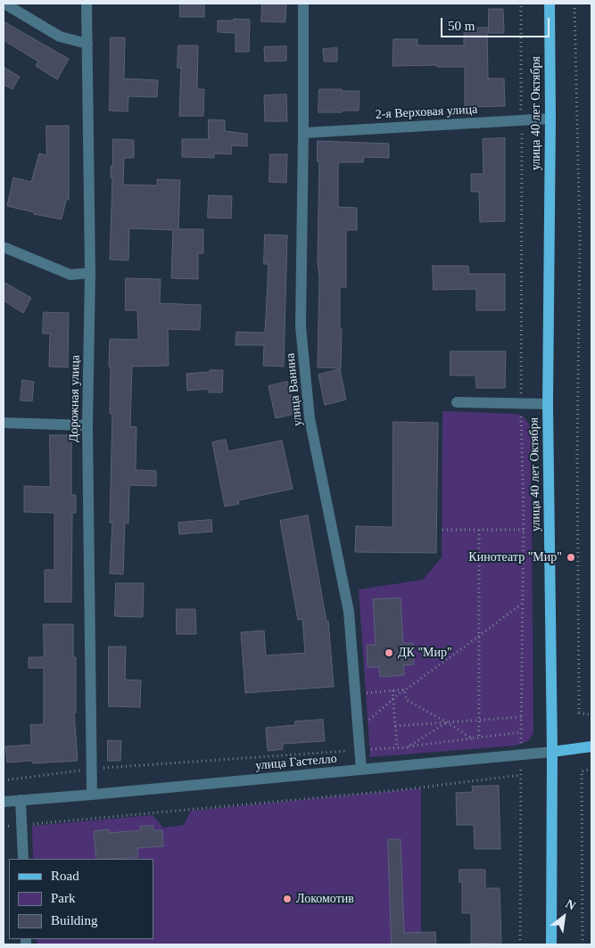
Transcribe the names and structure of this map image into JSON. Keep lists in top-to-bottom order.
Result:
{
  "streets": {
    "main road": ["улица 40 лет Октября", "улица Гастелло"],
    "street": ["2-я Верховая улица", "улица Ванина", "Дорожная улица"]
  },
  "crossings": [
    ["2-я Верховая улица", "улица 40 лет Октября"],
    ["2-я Верховая улица", "улица Ванина"],
    ["улица 40 лет Октября", "улица Гастелло"],
    ["улица Ванина", "улица Гастелло"],
    ["Дорожная улица", "улица Гастелло"]
  ],
  "places": ["Кинотеатр \"Мир\"", "ДК \"Мир\"", "Локомотив"],
  "legend": ["Road", "Park", "Building"],
  "scale_bar": "50 m",
  "north": "top right"
}
